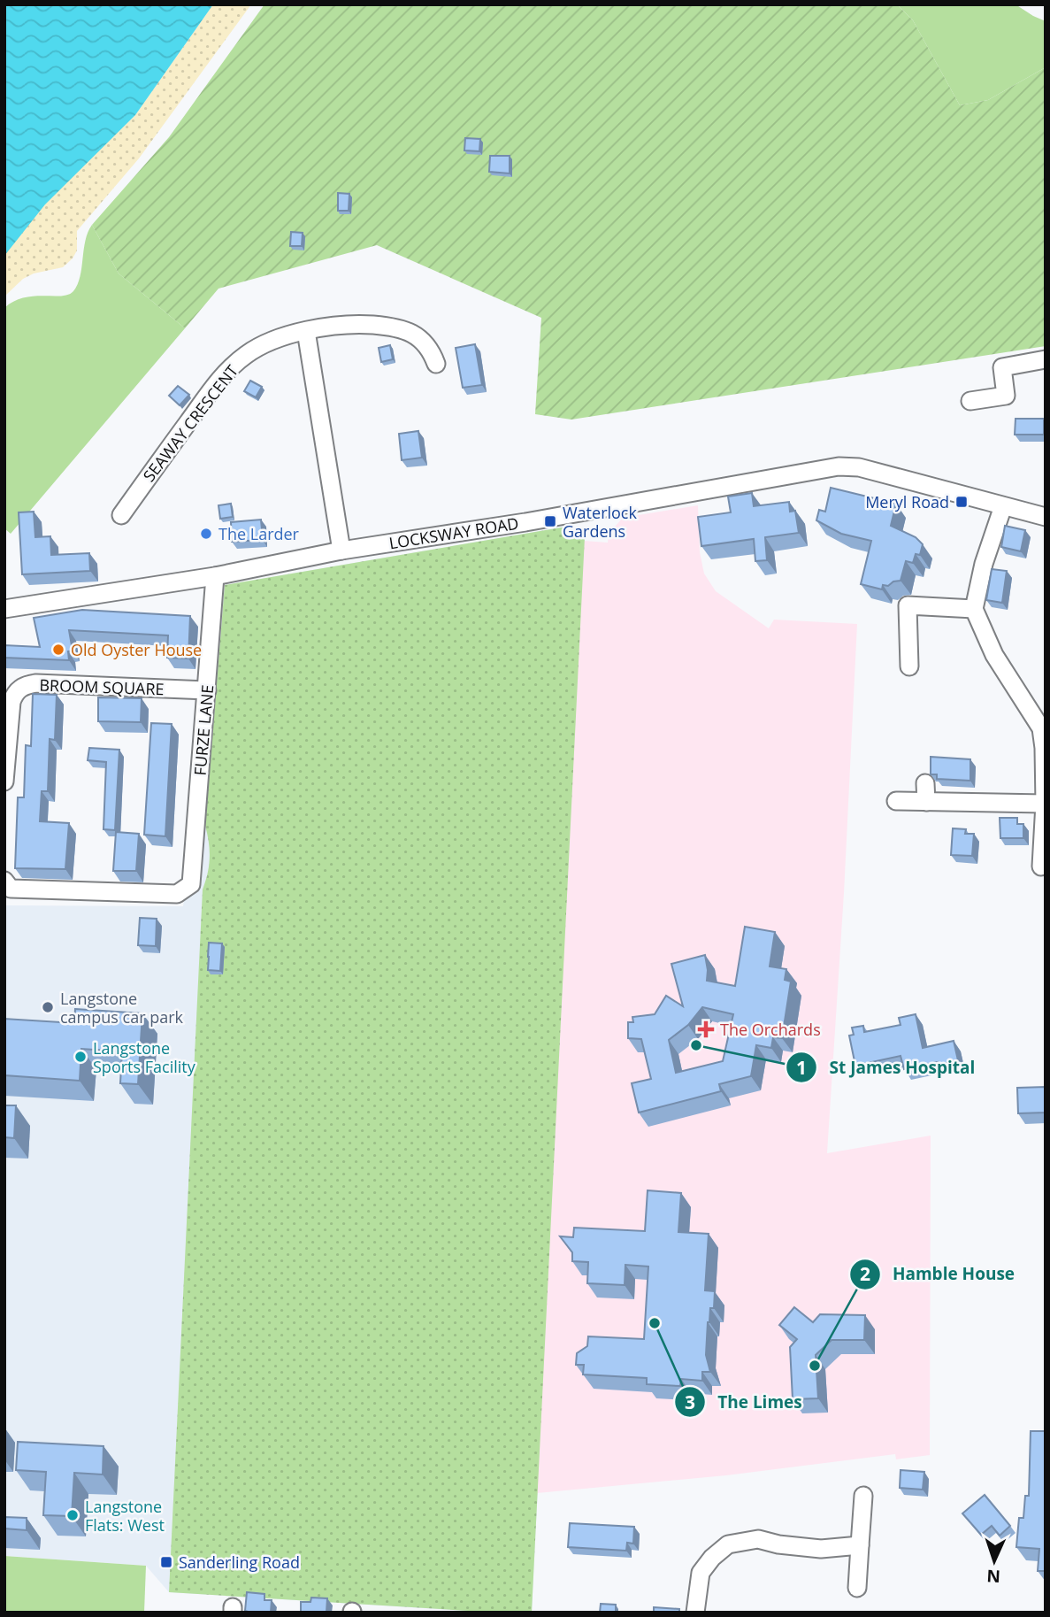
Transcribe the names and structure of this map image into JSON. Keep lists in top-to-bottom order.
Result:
{
  "streets": {
    "street": [
      "SEAWAY CRESCENT",
      "LOCKSWAY ROAD",
      "BROOM SQUARE",
      "FURZE LANE"
    ]
  },
  "crossings": [
    ["LOCKSWAY ROAD", "FURZE LANE"],
    ["BROOM SQUARE", "FURZE LANE"]
  ],
  "places": {
    "transit": ["Meryl Road", "Waterlock Gardens", "Sanderling Road"],
    "other": [
      "The Larder",
      "Old Oyster House",
      "Langstone campus car park",
      "St James Hospital",
      "Langstone Sports Facility",
      "The Limes",
      "Hamble House",
      "Langstone Flats: West"
    ],
    "health": ["The Orchards"]
  },
  "north": "bottom"
}
